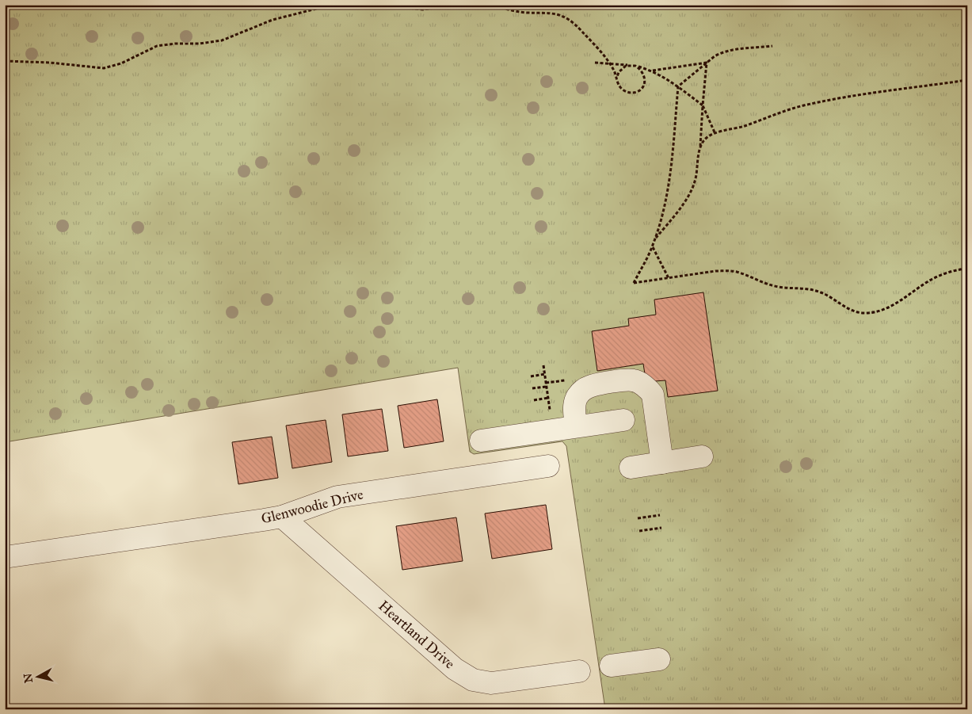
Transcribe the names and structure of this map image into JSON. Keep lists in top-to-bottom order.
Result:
{
  "streets": {
    "street": ["Glenwoodie Drive", "Heartland Drive"]
  },
  "crossings": [
    ["Glenwoodie Drive", "Heartland Drive"]
  ],
  "north": "left"
}
